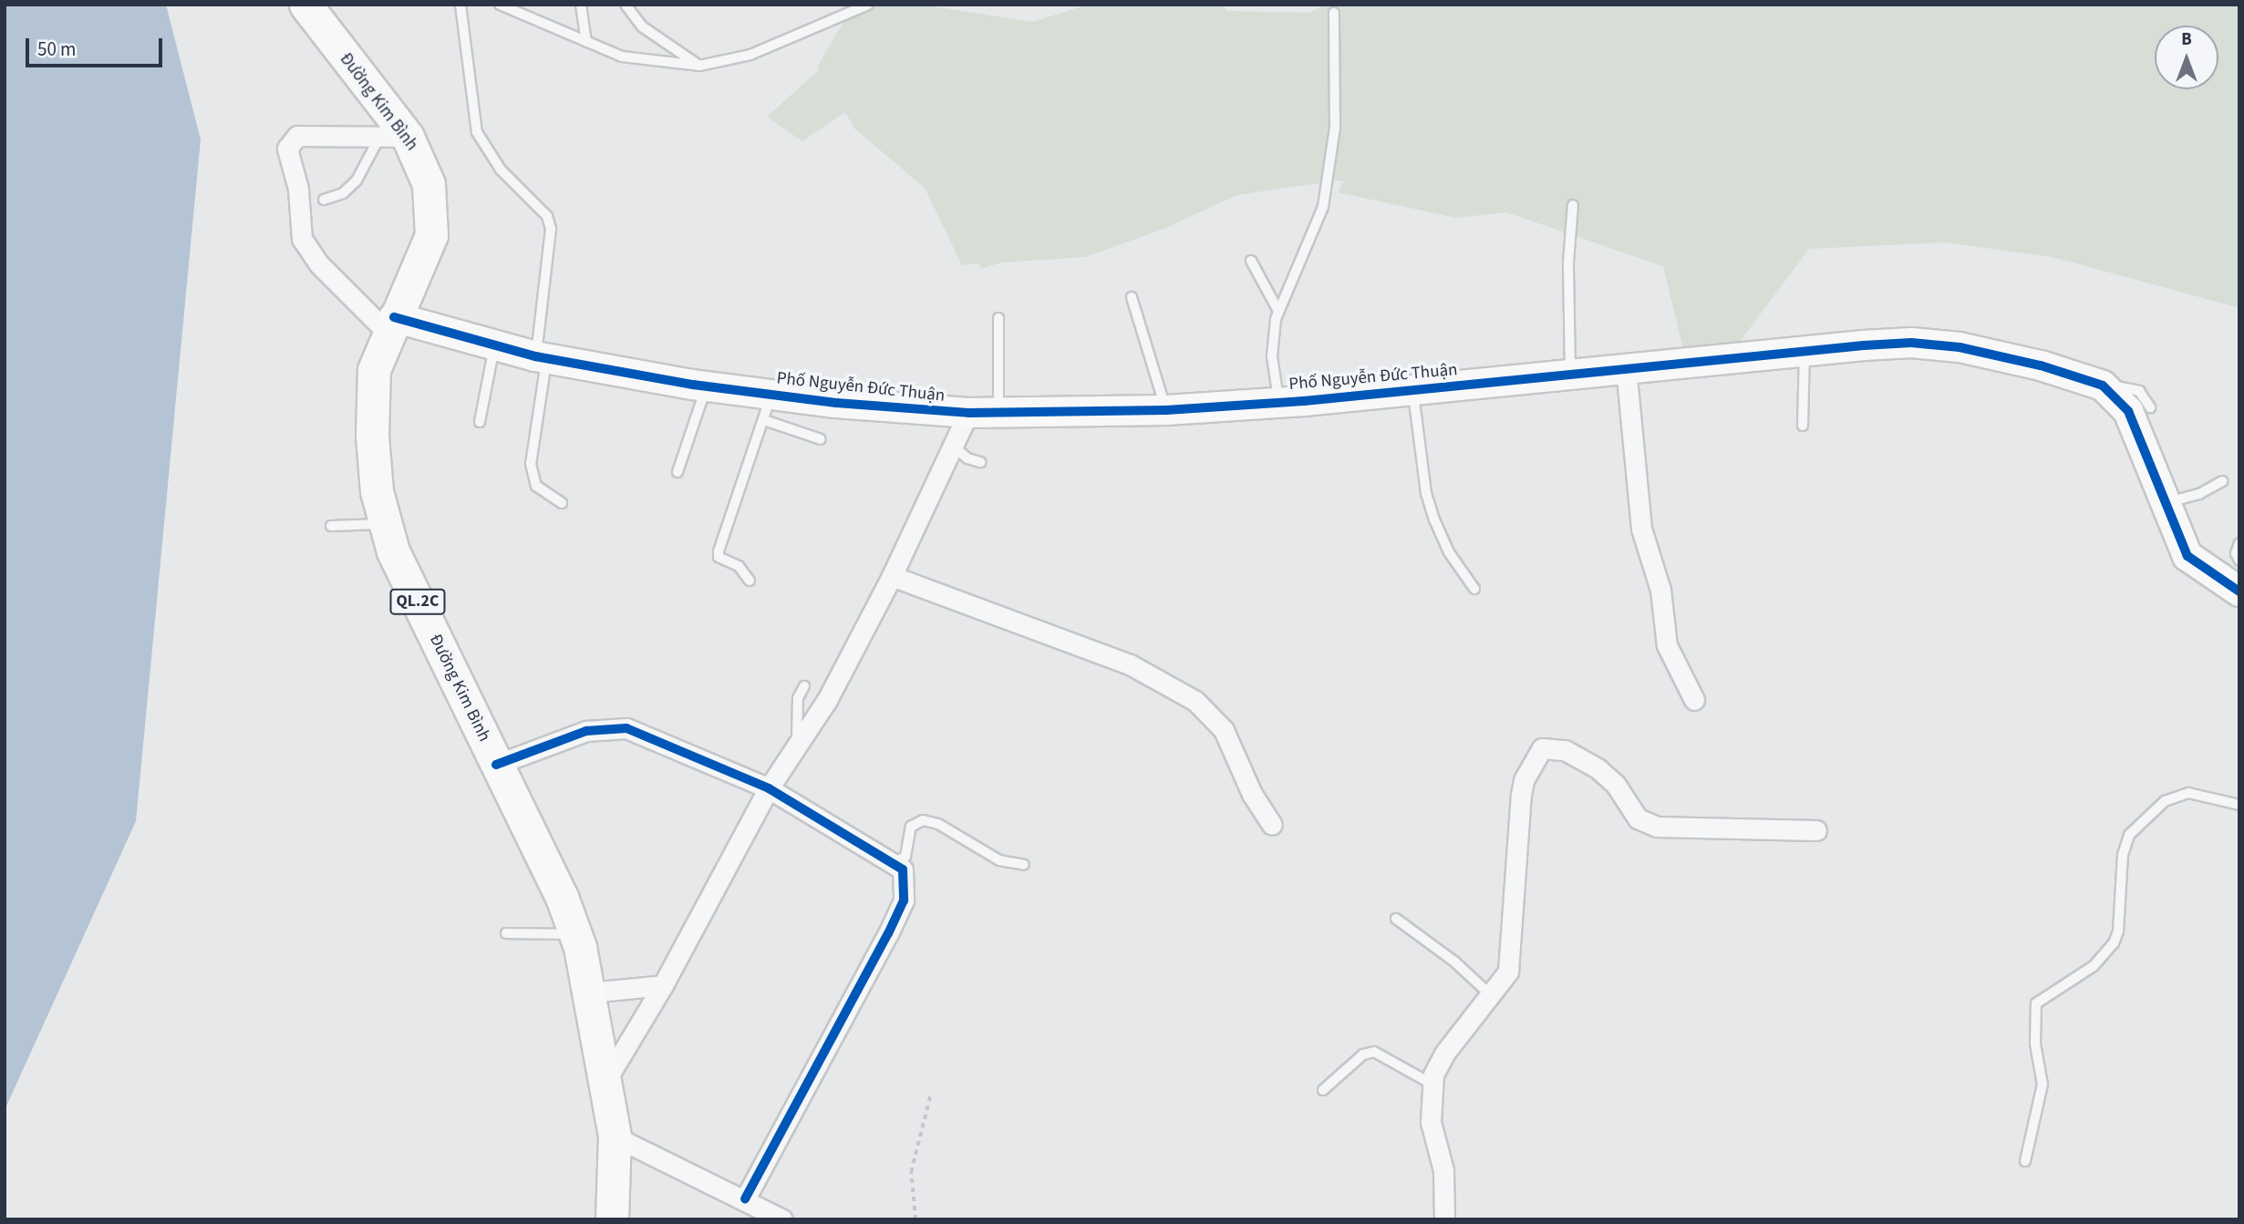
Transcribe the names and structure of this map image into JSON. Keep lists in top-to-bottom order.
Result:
{
  "streets": {
    "main road": ["Đường Kim Bình", "QL.2C"],
    "street": ["Phố Nguyễn Đức Thuận"]
  },
  "crossings": [
    ["Đường Kim Bình", "Phố Nguyễn Đức Thuận"]
  ],
  "scale_bar": "50 m",
  "north": "top"
}
